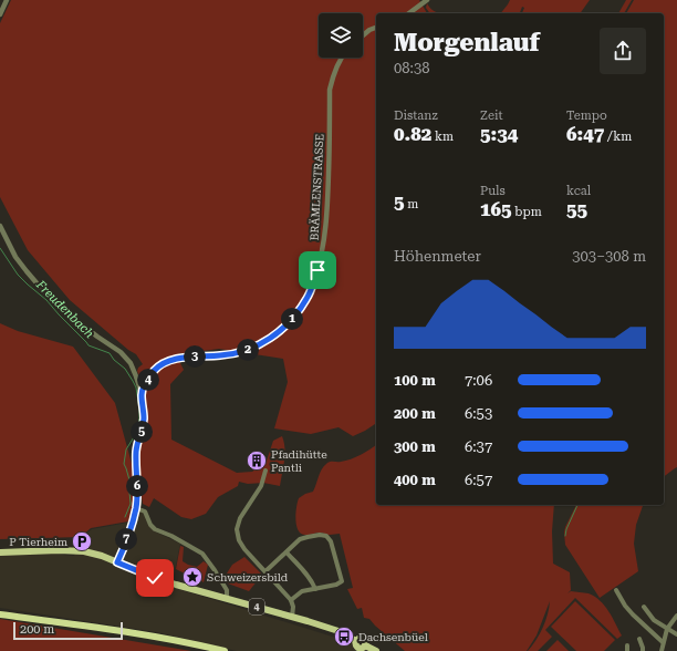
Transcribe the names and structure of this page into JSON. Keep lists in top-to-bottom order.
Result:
{
  "streets": {
    "main road": ["4"],
    "street": ["BRÄMLENSTRASSE"]
  },
  "water": ["Freudenbach"],
  "places": {
    "building": ["Pfadihütte Pantli"],
    "parking": ["P Tierheim"],
    "place": ["Schweizersbild"],
    "bus stop": ["Dachsenbüel"]
  },
  "scale_bar": "200 m",
  "page": {
    "heading": ["Morgenlauf", "08:38"],
    "stats": [
      ["Distanz", "0.82 km"],
      ["Zeit", "5:34"],
      ["Tempo", "6:47 /km"],
      ["5 m"],
      ["Puls", "165 bpm"],
      ["kcal", "55"]
    ],
    "chart": ["Höhenmeter", "303–308 m"],
    "pins": [
      "1",
      "2",
      "3",
      "4",
      "5",
      "6",
      "7"
    ],
    "list": [
      {
        "name": "100 m",
        "note": "7:06"
      },
      {
        "name": "200 m",
        "note": "6:53"
      },
      {
        "name": "300 m",
        "note": "6:37"
      },
      {
        "name": "400 m",
        "note": "6:57"
      }
    ],
    "scale": "200 m"
  }
}
